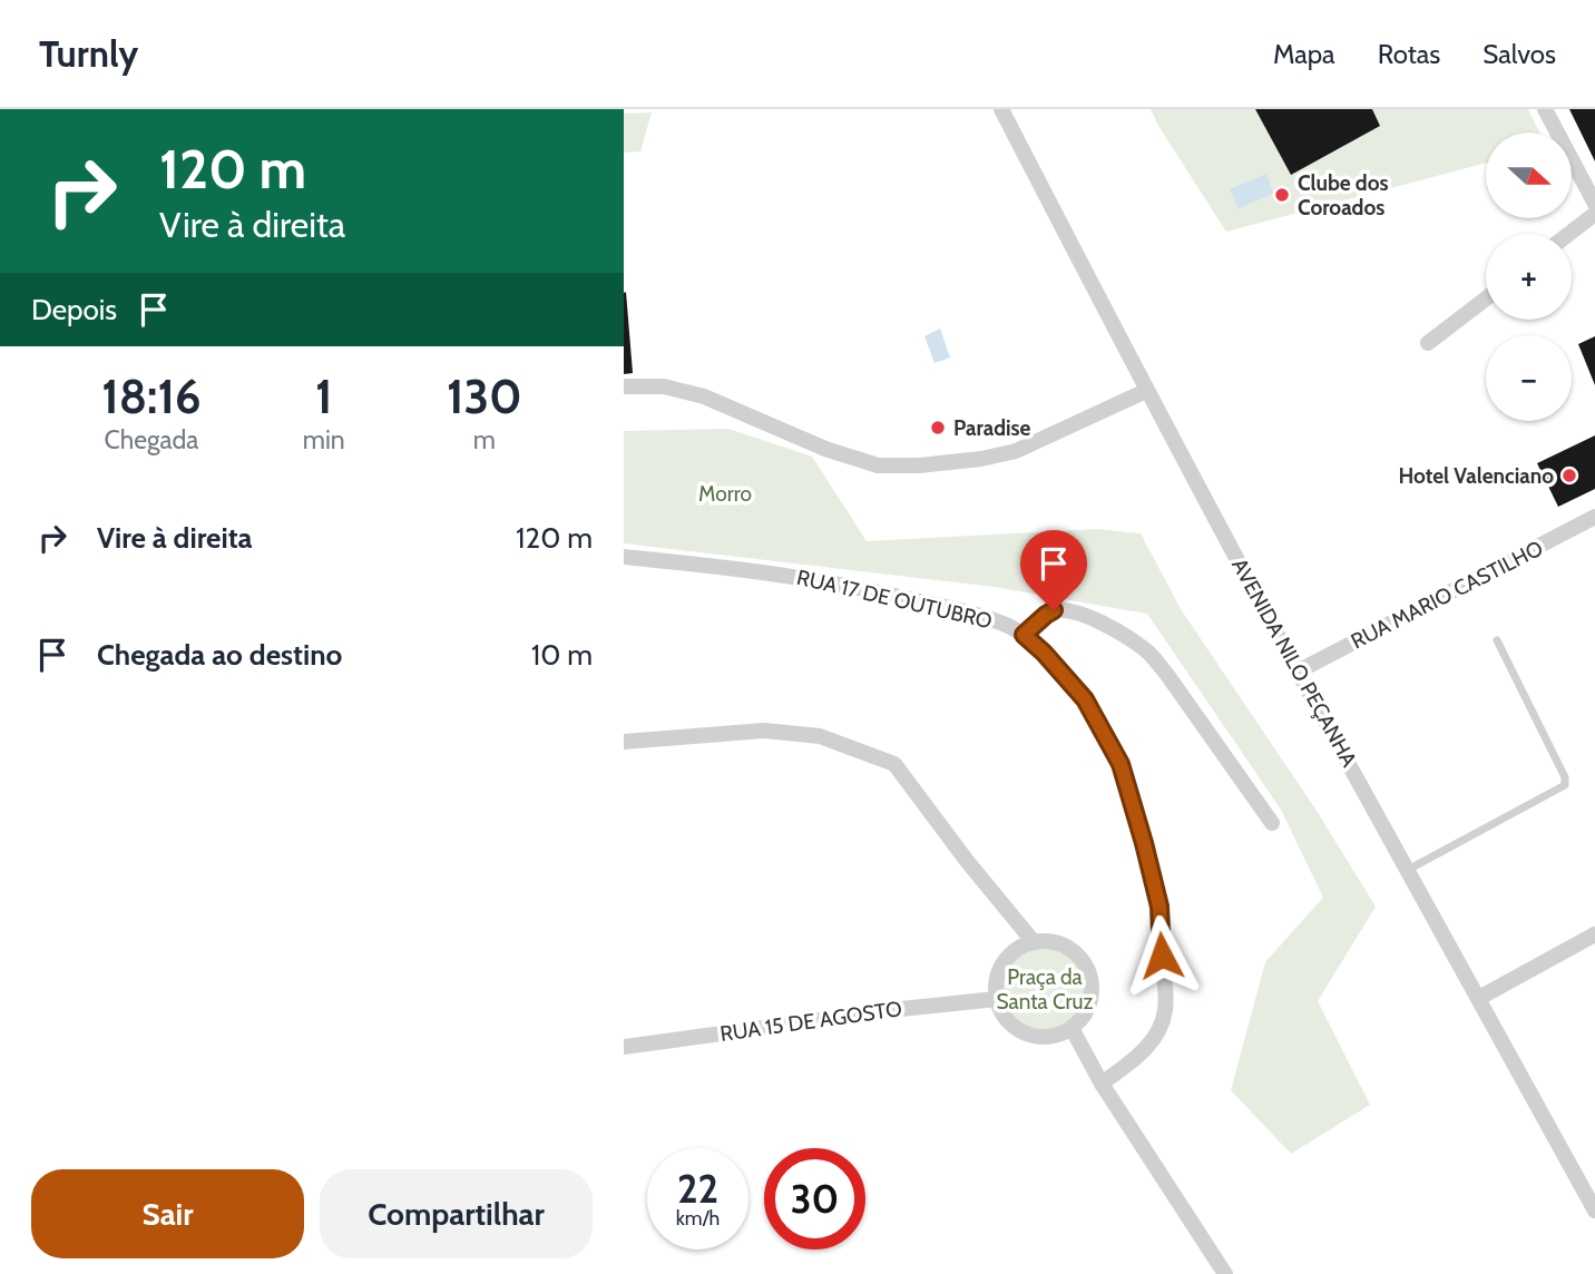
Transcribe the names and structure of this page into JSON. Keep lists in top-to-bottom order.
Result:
{
  "streets": {
    "street": [
      "RUA MARIO CASTILHO",
      "RUA 17 DE OUTUBRO",
      "AVENIDA NILO PEÇANHA",
      "RUA 15 DE AGOSTO"
    ]
  },
  "crossings": [
    ["RUA MARIO CASTILHO", "AVENIDA NILO PEÇANHA"]
  ],
  "parks": ["Morro", "Praça da Santa Cruz"],
  "places": ["Clube dos Coroados", "Paradise", "Hotel Valenciano"],
  "north": "right",
  "page": {
    "header": "Turnly",
    "nav": ["Mapa", "Rotas", "Salvos"],
    "turn": ["120 m", "Vire à direita"],
    "map_buttons": ["+", "−"],
    "then": "Depois",
    "eta": [
      "18:16",
      "Chegada",
      "1",
      "min",
      "130",
      "m"
    ],
    "list": [
      {
        "name": "Vire à direita",
        "value": "120 m"
      },
      {
        "name": "Chegada ao destino",
        "value": "10 m"
      }
    ],
    "speed": "22 km/h",
    "limit": "30",
    "buttons": ["Sair", "Compartilhar"]
  }
}
